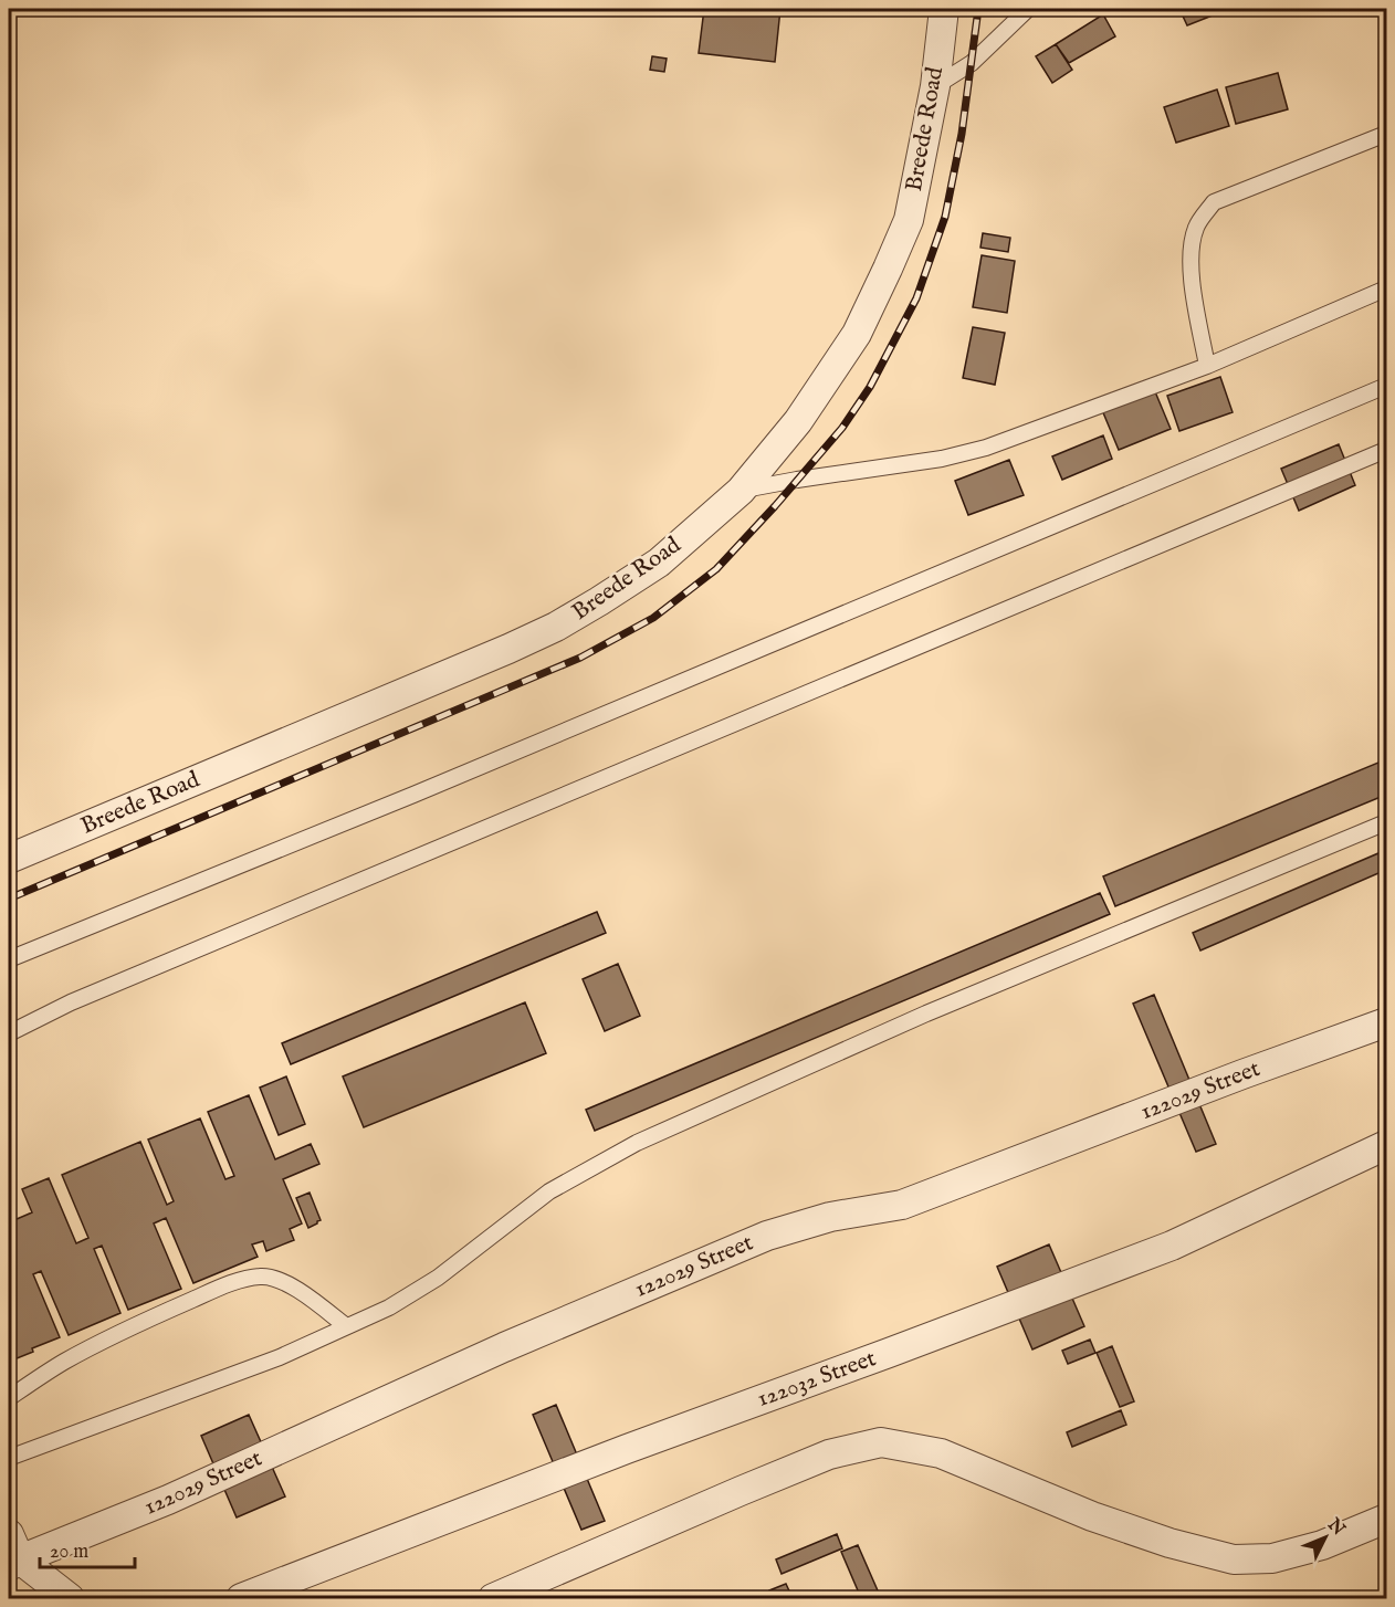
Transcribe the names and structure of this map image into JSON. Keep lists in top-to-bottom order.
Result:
{
  "streets": {
    "street": ["Breede Road", "122029 Street", "122032 Street"]
  },
  "scale_bar": "20 m",
  "north": "top right"
}
